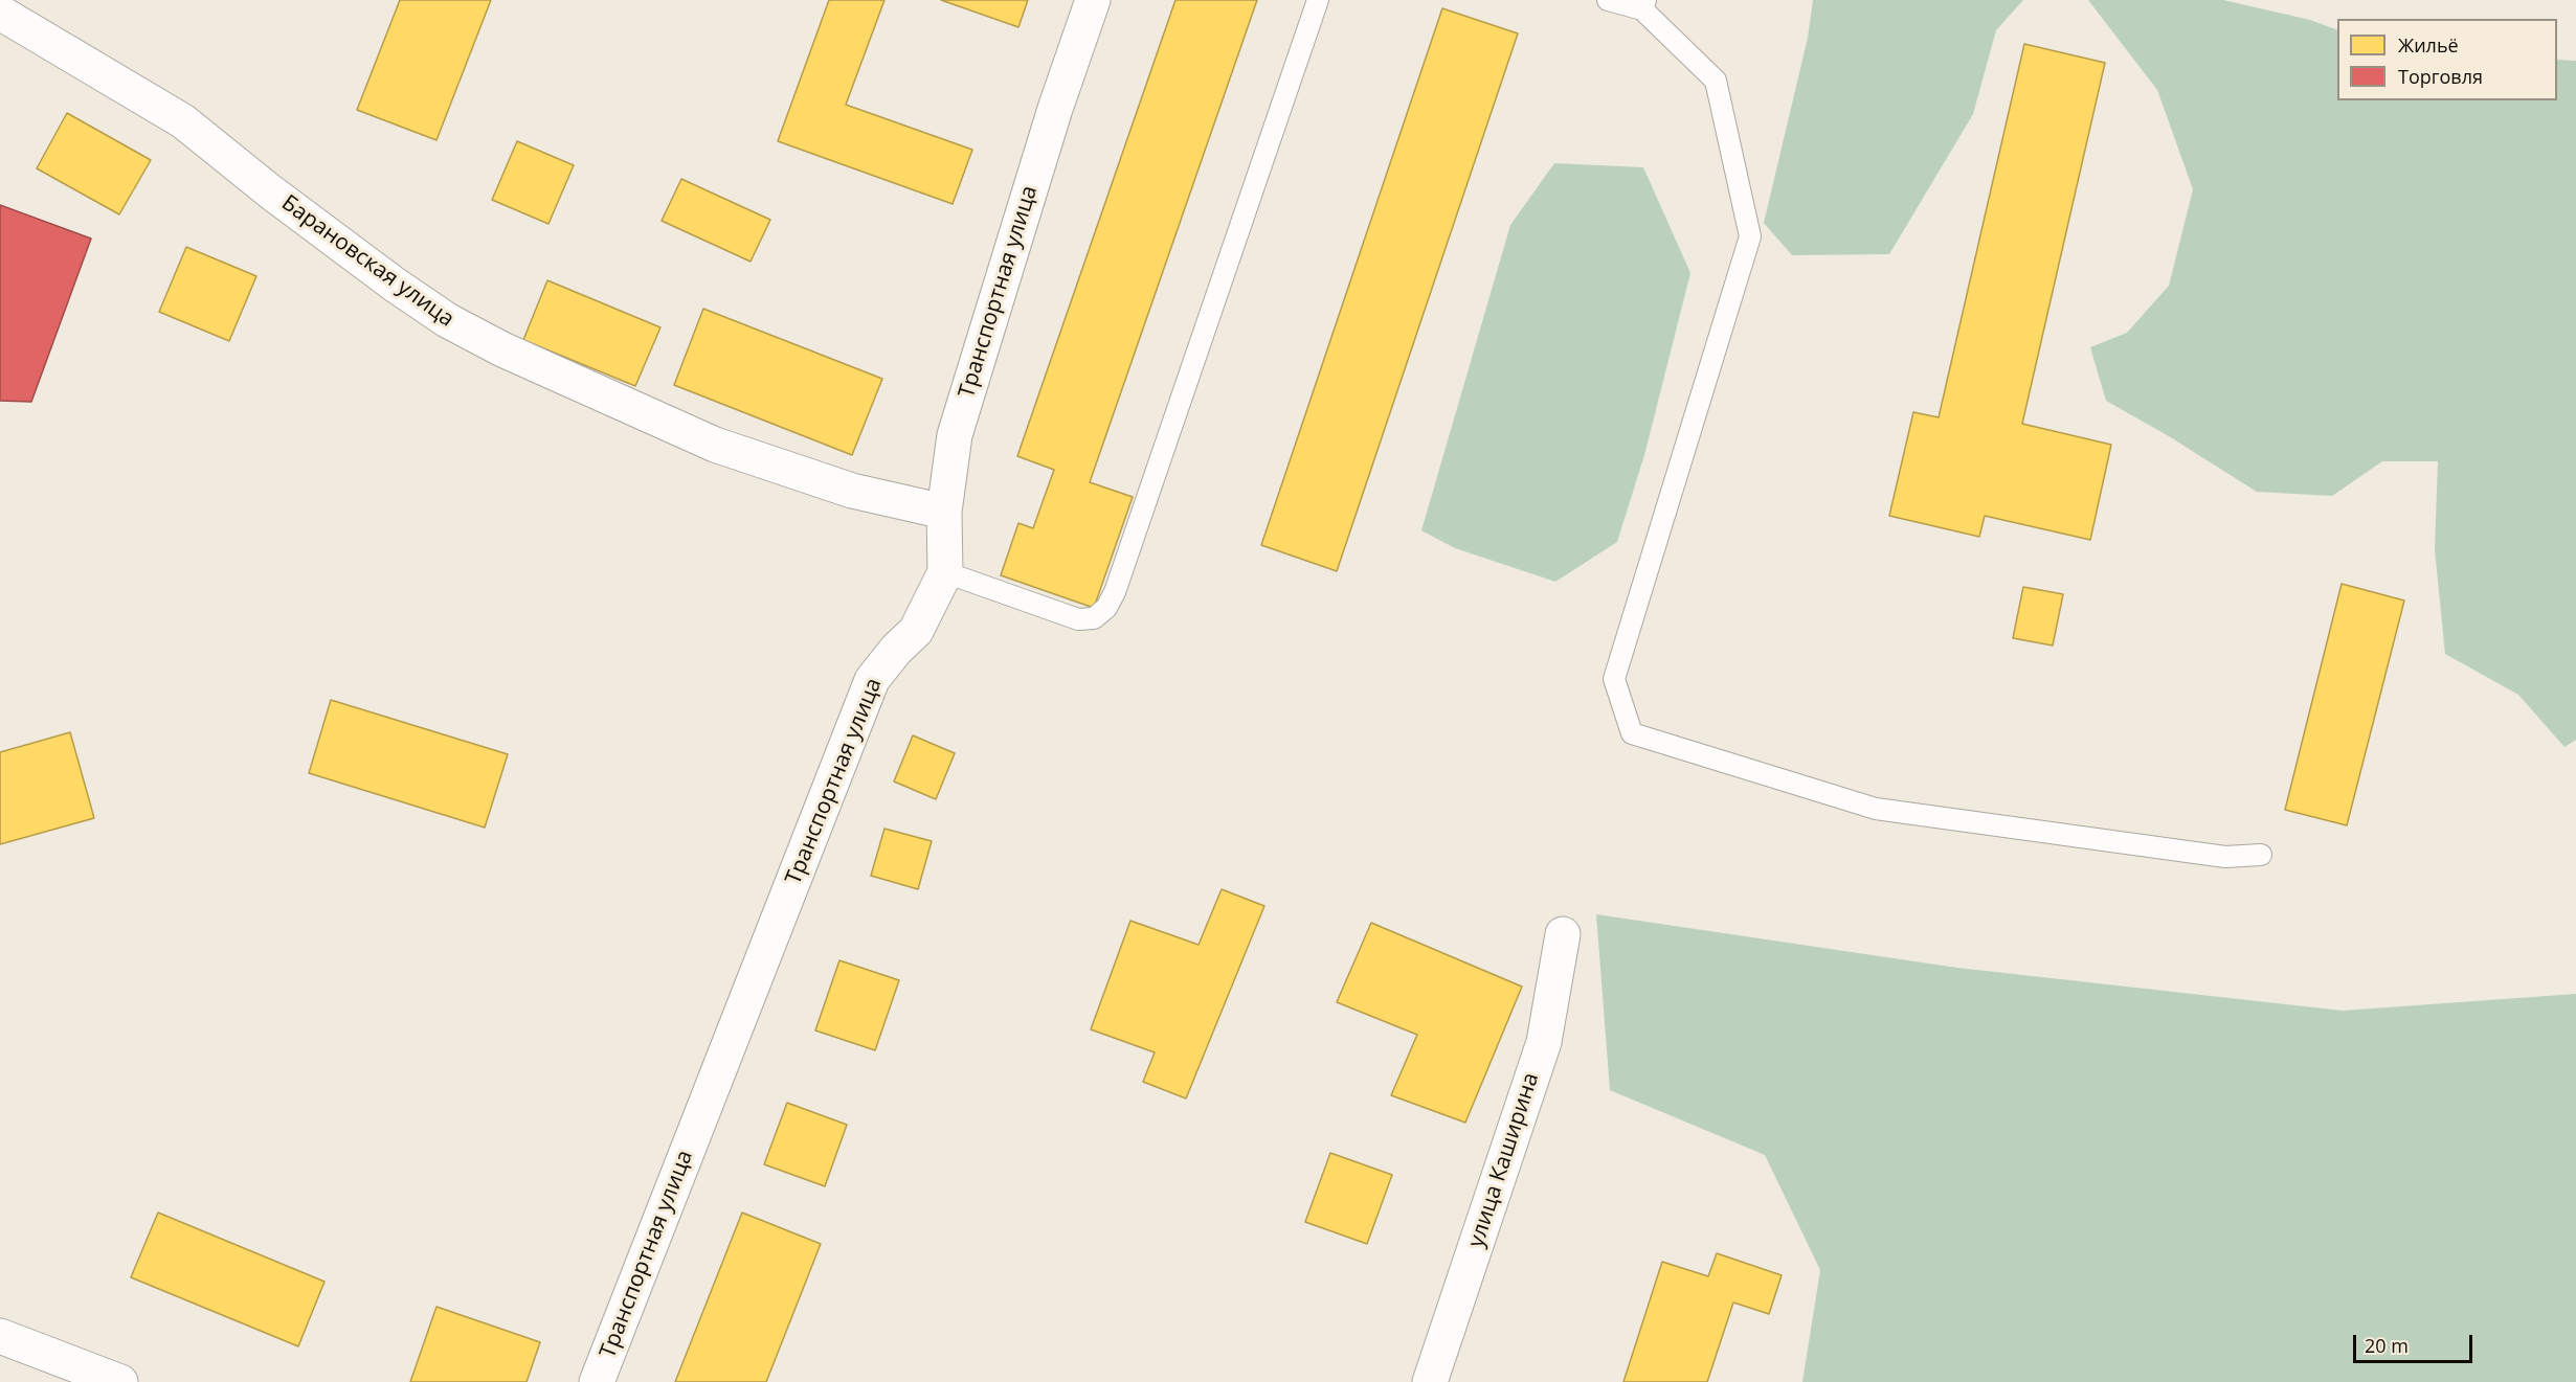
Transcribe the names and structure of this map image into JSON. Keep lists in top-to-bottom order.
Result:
{
  "streets": {
    "street": ["Барановская улица", "Транспортная улица", "улица Каширина"]
  },
  "crossings": [
    ["Барановская улица", "Транспортная улица"]
  ],
  "legend": ["Жильё", "Торговля"],
  "scale_bar": "20 m"
}
